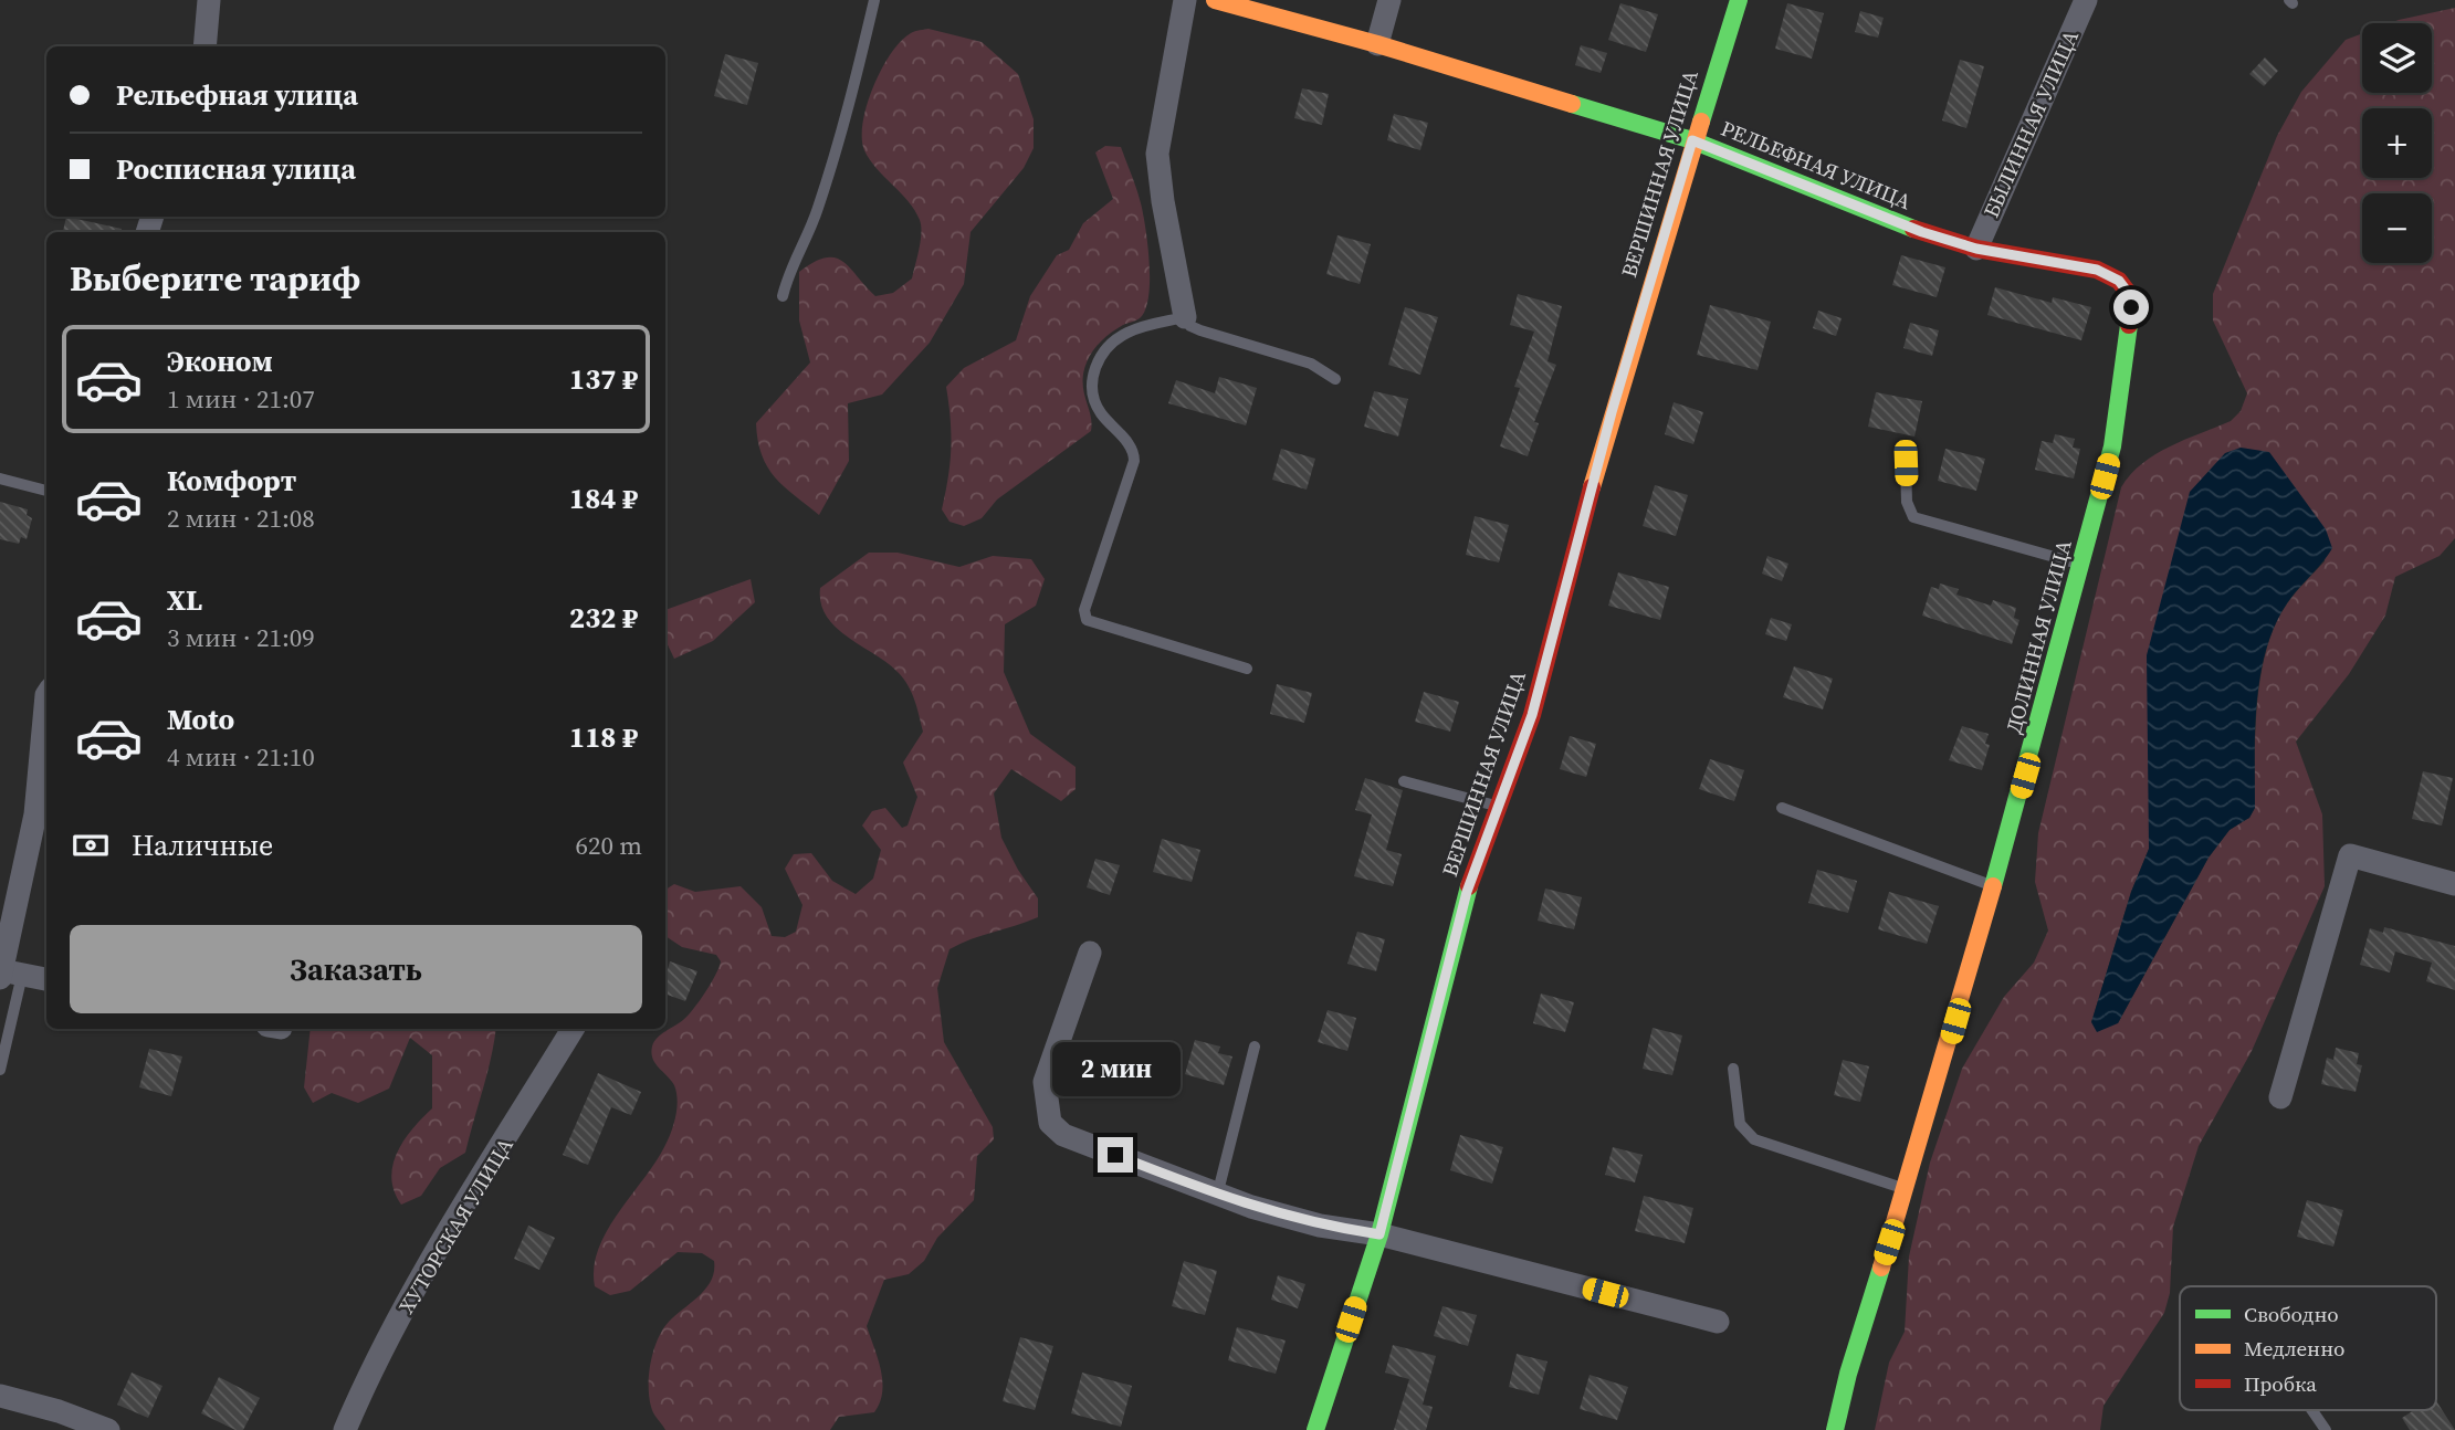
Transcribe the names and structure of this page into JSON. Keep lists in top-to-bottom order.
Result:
{
  "streets": {
    "street": [
      "БЫЛИННАЯ УЛИЦА",
      "РЕЛЬЕФНАЯ УЛИЦА",
      "ВЕРШИННАЯ УЛИЦА",
      "ДОЛИННАЯ УЛИЦА",
      "ХУТОРСКАЯ УЛИЦА"
    ]
  },
  "crossings": [
    ["БЫЛИННАЯ УЛИЦА", "РЕЛЬЕФНАЯ УЛИЦА"],
    ["РЕЛЬЕФНАЯ УЛИЦА", "ВЕРШИННАЯ УЛИЦА"],
    ["РЕЛЬЕФНАЯ УЛИЦА", "ДОЛИННАЯ УЛИЦА"]
  ],
  "legend": ["Свободно", "Медленно", "Пробка"],
  "page": {
    "map_buttons": ["+", "−"],
    "banner": ["Рельефная улица", "Росписная улица"],
    "heading": "Выберите тариф",
    "list": [
      {
        "name": "Эконом",
        "note": "1 мин · 21:07",
        "value": "137 ₽"
      },
      {
        "name": "Комфорт",
        "note": "2 мин · 21:08",
        "value": "184 ₽"
      },
      {
        "name": "XL",
        "note": "3 мин · 21:09",
        "value": "232 ₽"
      },
      {
        "name": "Moto",
        "note": "4 мин · 21:10",
        "value": "118 ₽"
      }
    ],
    "pay": ["Наличные", "620 m"],
    "buttons": "Заказать",
    "bubble": "2 мин"
  }
}
